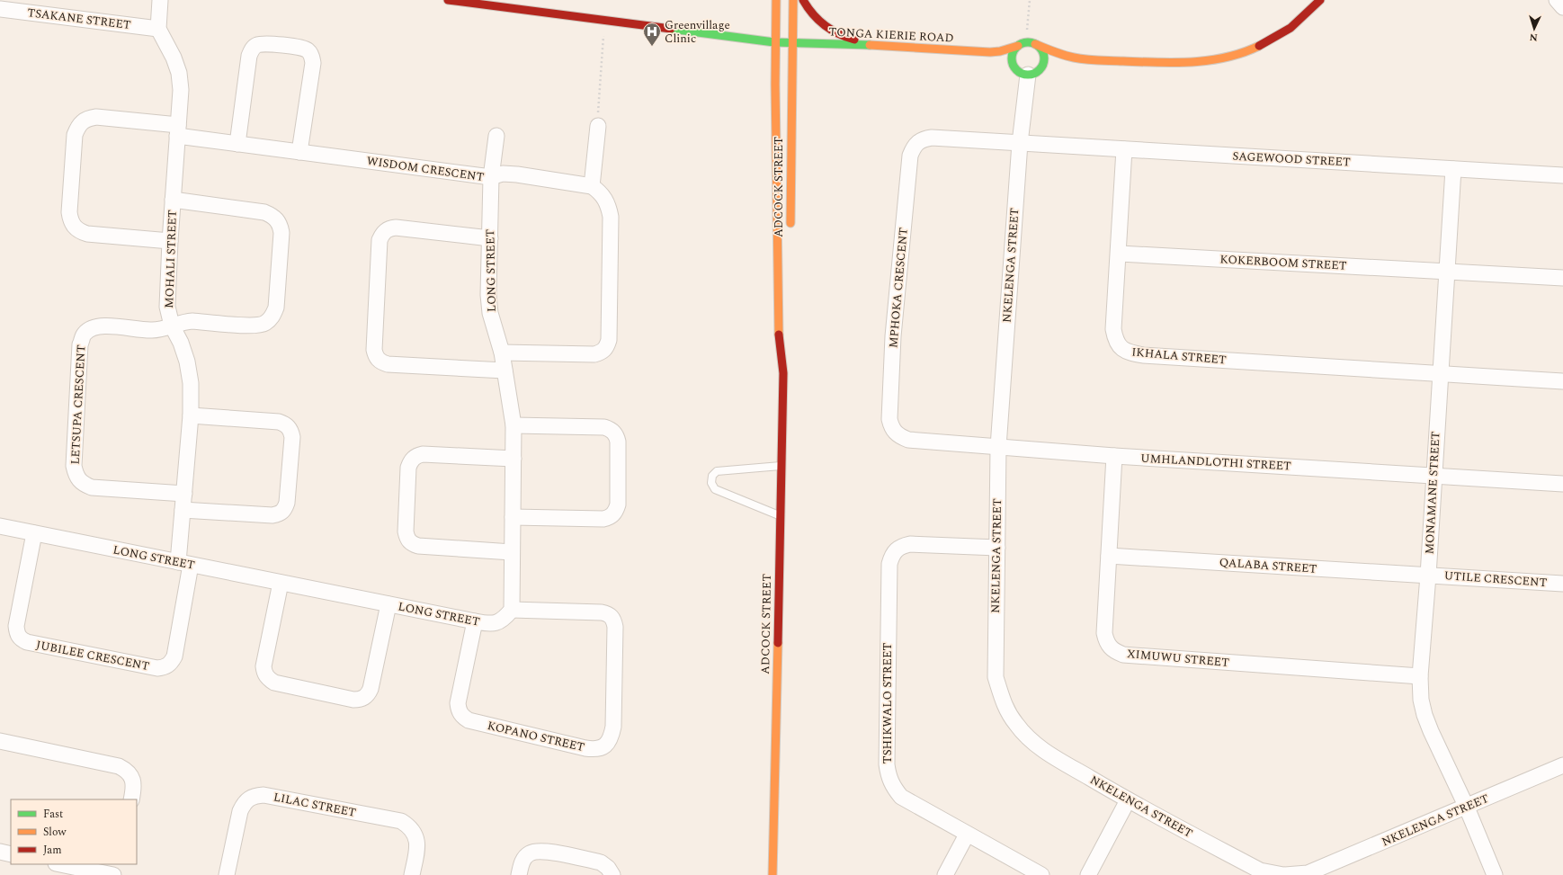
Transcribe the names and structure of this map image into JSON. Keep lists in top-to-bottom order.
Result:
{
  "streets": {
    "main road": ["TONGA KIERIE ROAD", "ADCOCK STREET"],
    "street": [
      "TSAKANE STREET",
      "SAGEWOOD STREET",
      "WISDOM CRESCENT",
      "MOHALI STREET",
      "KOKERBOOM STREET",
      "NKELENGA STREET",
      "LONG STREET",
      "MPHOKA CRESCENT",
      "IKHALA STREET",
      "LETSUPA CRESCENT",
      "UMHLANDLOTHI STREET",
      "MONAMANE STREET",
      "QALABA STREET",
      "UTILE CRESCENT",
      "JUBILEE CRESCENT",
      "XIMUWU STREET",
      "TSHIKWALO STREET",
      "KOPANO STREET",
      "LILAC STREET"
    ]
  },
  "crossings": [
    ["TSAKANE STREET", "MOHALI STREET"],
    ["TONGA KIERIE ROAD", "ADCOCK STREET"],
    ["TONGA KIERIE ROAD", "NKELENGA STREET"],
    ["SAGEWOOD STREET", "NKELENGA STREET"],
    ["SAGEWOOD STREET", "MPHOKA CRESCENT"],
    ["SAGEWOOD STREET", "IKHALA STREET"],
    ["SAGEWOOD STREET", "MONAMANE STREET"],
    ["WISDOM CRESCENT", "MOHALI STREET"],
    ["WISDOM CRESCENT", "LONG STREET"],
    ["MOHALI STREET", "LONG STREET"],
    ["MOHALI STREET", "LETSUPA CRESCENT"],
    ["MOHALI STREET", "JUBILEE CRESCENT"],
    ["KOKERBOOM STREET", "IKHALA STREET"],
    ["KOKERBOOM STREET", "MONAMANE STREET"],
    ["NKELENGA STREET", "MPHOKA CRESCENT"],
    ["NKELENGA STREET", "UMHLANDLOTHI STREET"],
    ["NKELENGA STREET", "MONAMANE STREET"],
    ["NKELENGA STREET", "TSHIKWALO STREET"],
    ["LONG STREET", "JUBILEE CRESCENT"],
    ["LONG STREET", "KOPANO STREET"],
    ["MPHOKA CRESCENT", "UMHLANDLOTHI STREET"],
    ["IKHALA STREET", "MONAMANE STREET"],
    ["UMHLANDLOTHI STREET", "MONAMANE STREET"],
    ["UMHLANDLOTHI STREET", "XIMUWU STREET"],
    ["MONAMANE STREET", "QALABA STREET"],
    ["MONAMANE STREET", "UTILE CRESCENT"],
    ["MONAMANE STREET", "XIMUWU STREET"],
    ["QALABA STREET", "UTILE CRESCENT"],
    ["QALABA STREET", "XIMUWU STREET"]
  ],
  "places": {
    "hospital": ["Greenvillage Clinic"]
  },
  "legend": ["Fast", "Slow", "Jam"],
  "north": "bottom"
}
